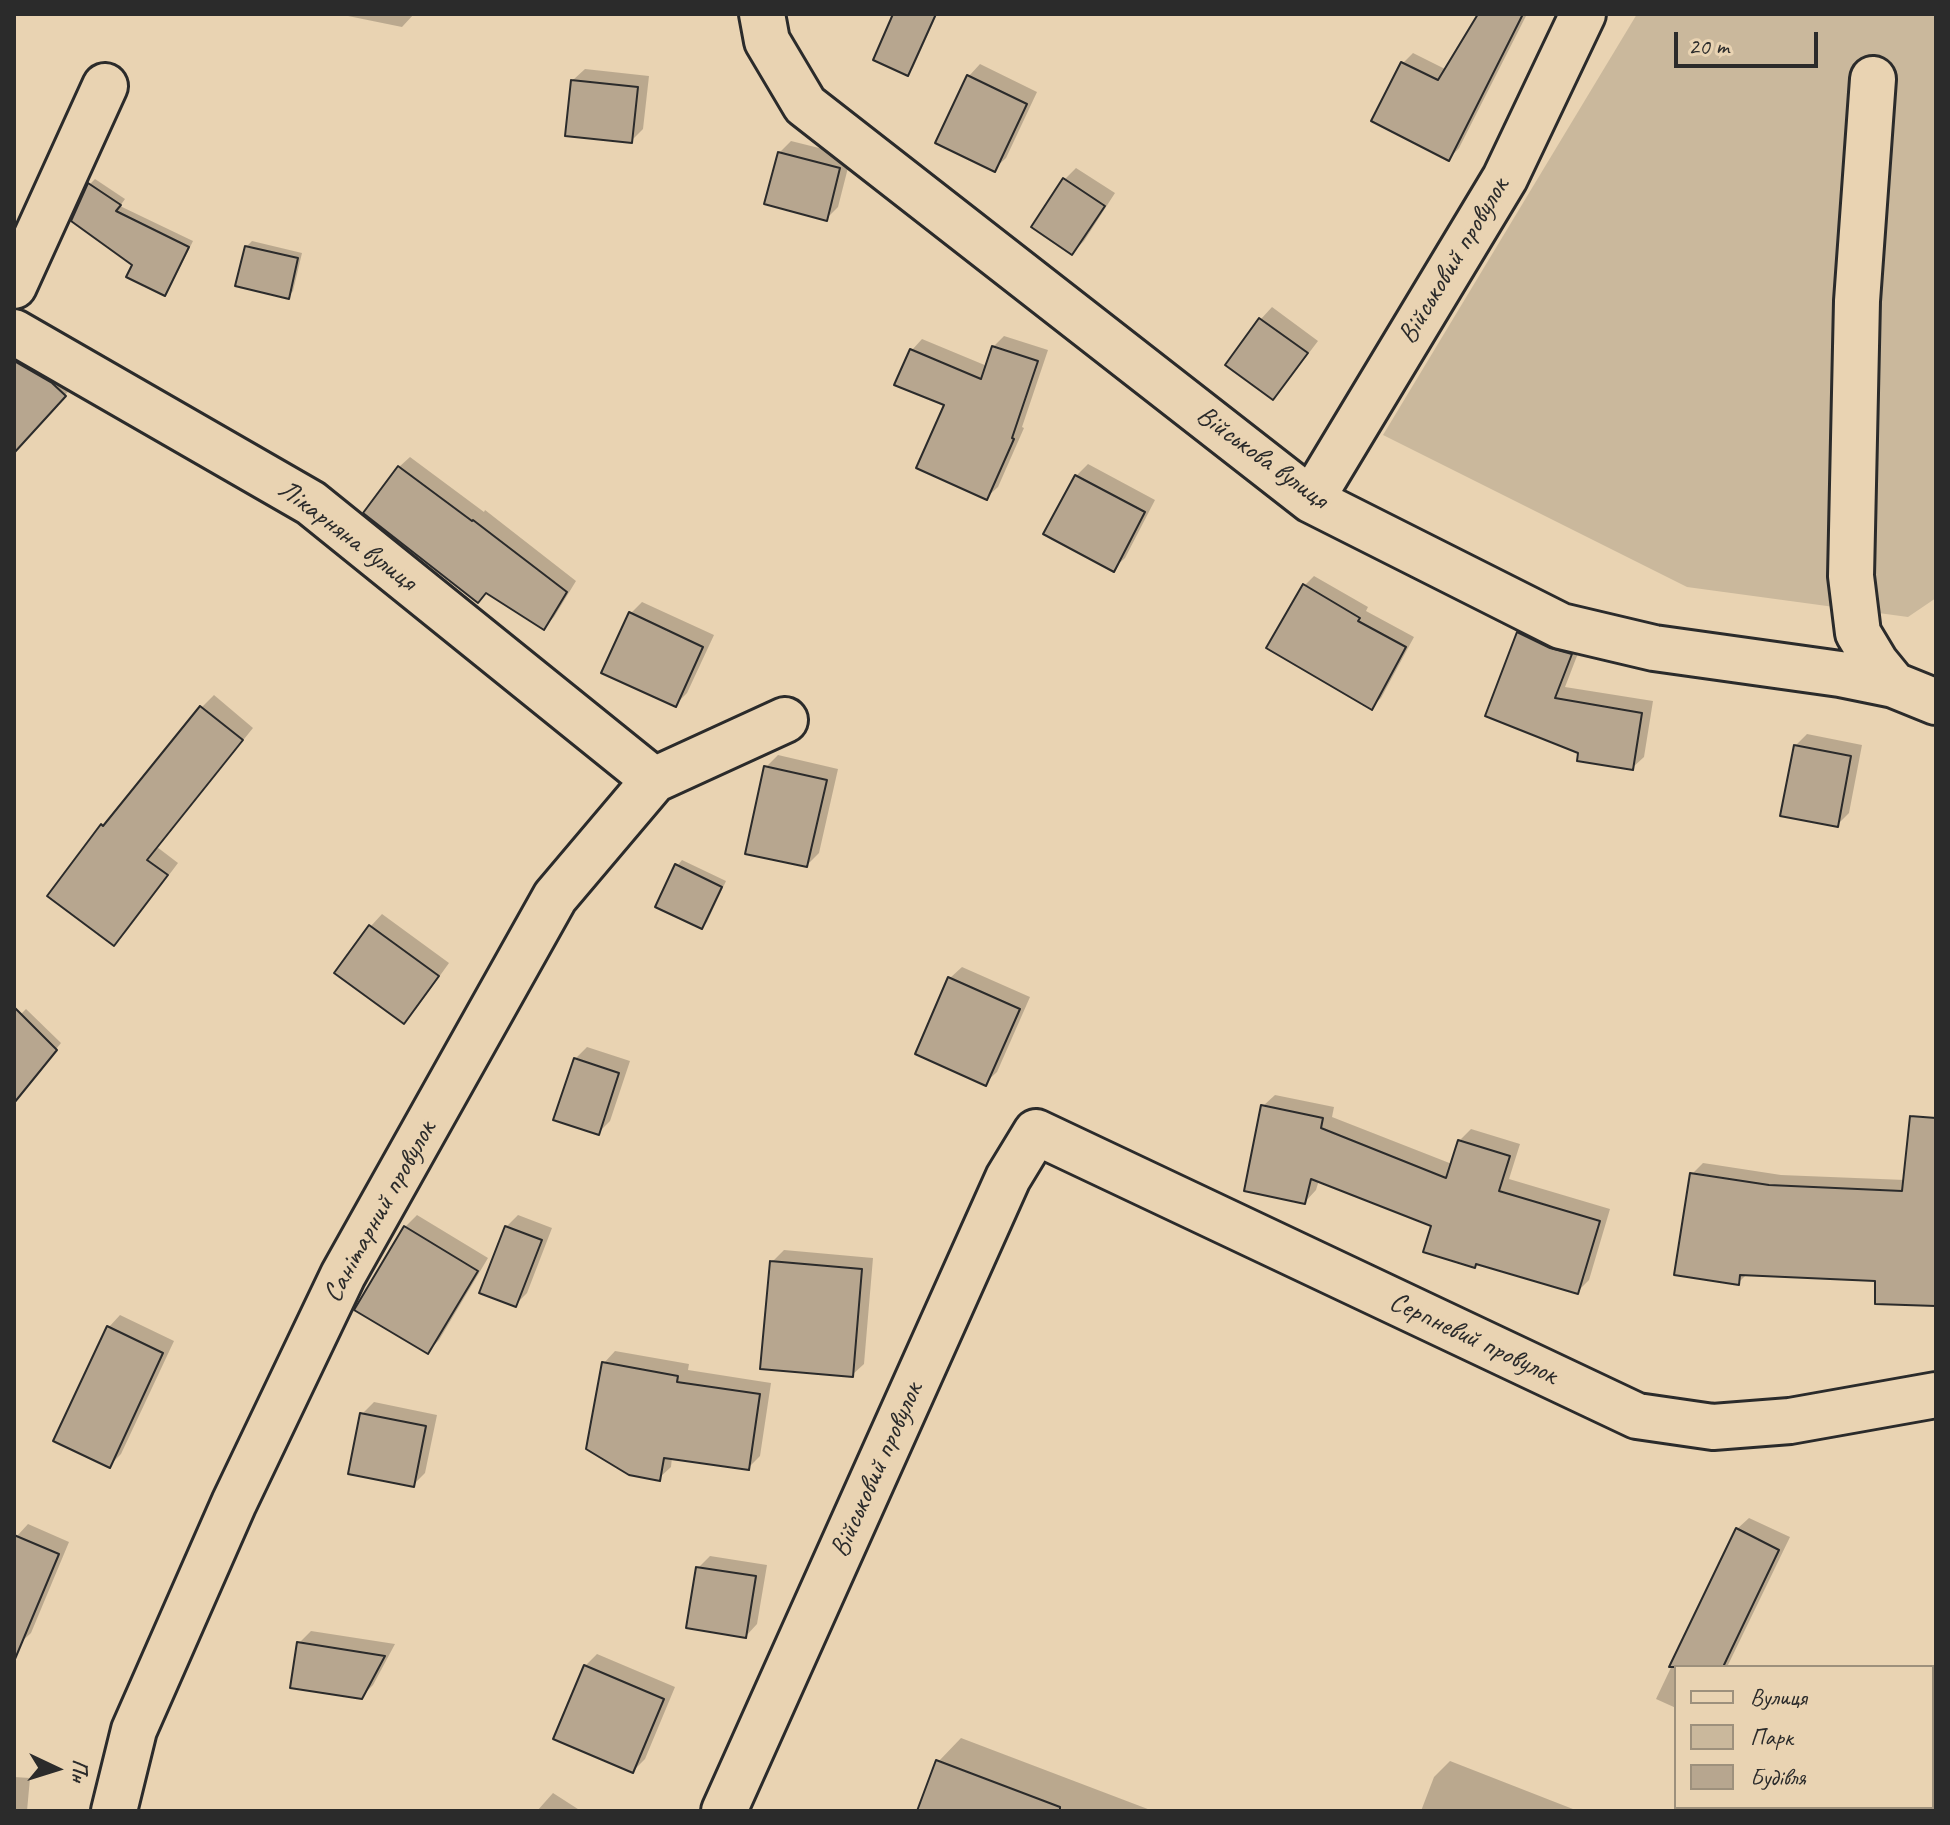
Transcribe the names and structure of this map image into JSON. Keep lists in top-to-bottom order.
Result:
{
  "streets": {
    "street": [
      "Військовий провулок",
      "Військова вулиця",
      "Лікарняна вулиця",
      "Санітарний провулок",
      "Серпневий провулок"
    ]
  },
  "crossings": [
    ["Військовий провулок", "Військова вулиця"],
    ["Військовий провулок", "Серпневий провулок"],
    ["Лікарняна вулиця", "Санітарний провулок"]
  ],
  "legend": ["Вулиця", "Парк", "Будівля"],
  "scale_bar": "20 m",
  "north": "right"
}
